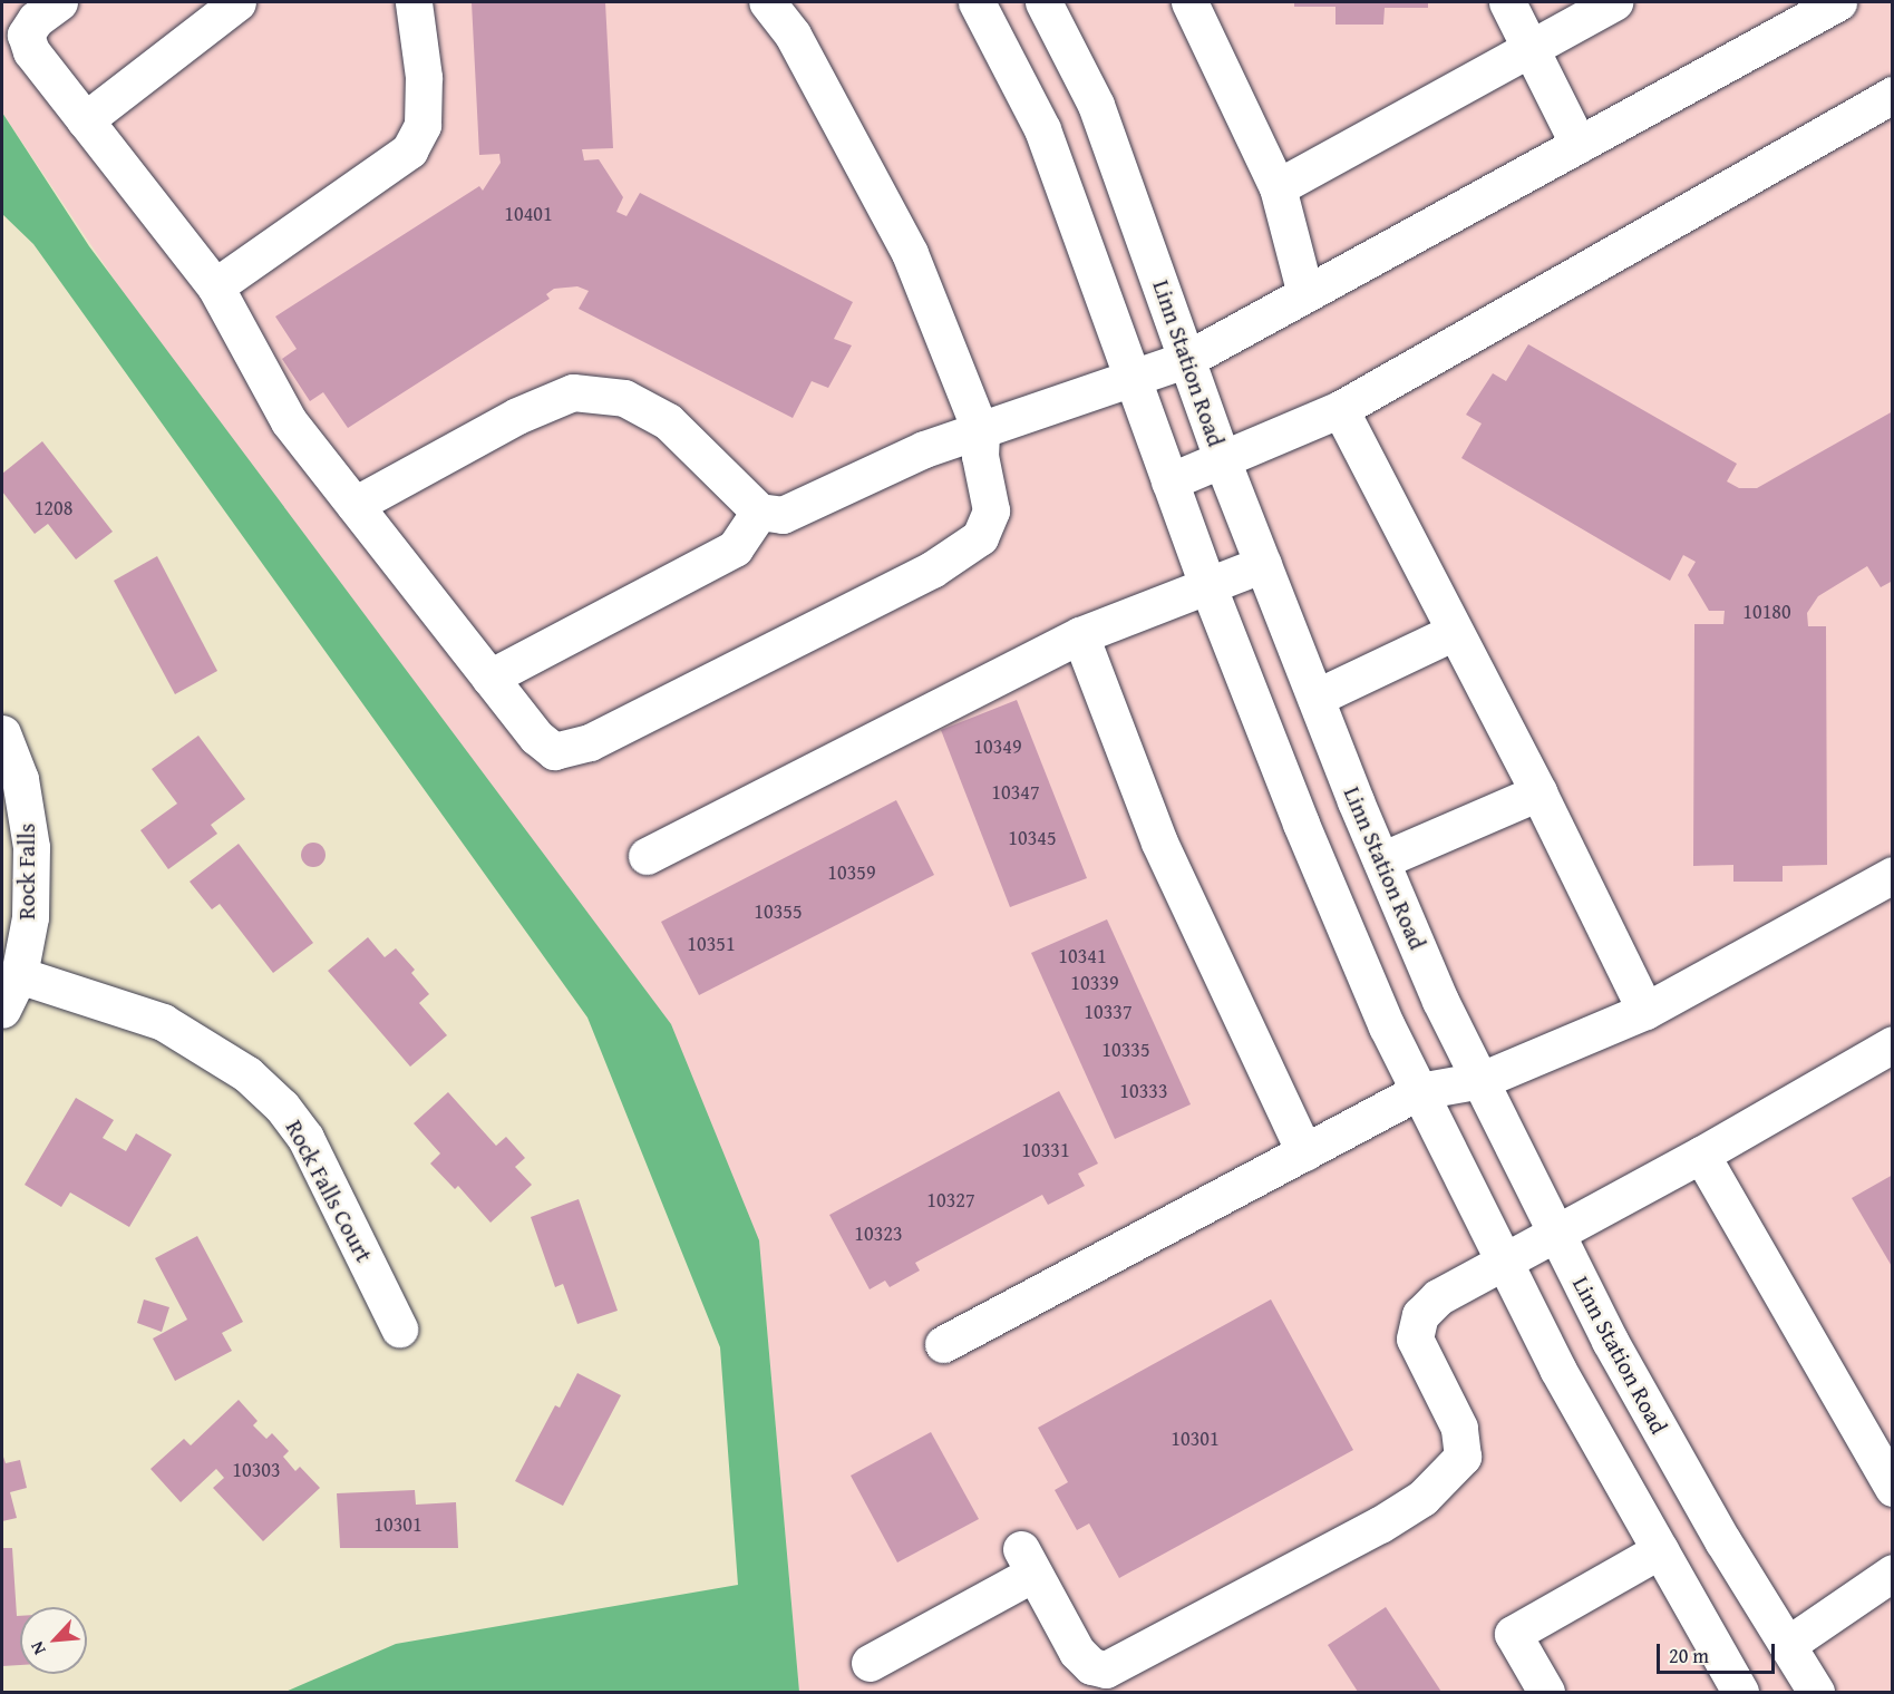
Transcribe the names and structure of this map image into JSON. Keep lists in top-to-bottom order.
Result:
{
  "streets": {
    "street": ["Linn Station Road", "Rock Falls", "Rock Falls Court"]
  },
  "crossings": [
    ["Rock Falls", "Rock Falls Court"]
  ],
  "house_numbers": [
    "10401",
    "1208",
    "10180",
    "10349",
    "10347",
    "10345",
    "10359",
    "10355",
    "10351",
    "10341",
    "10339",
    "10337",
    "10335",
    "10333",
    "10331",
    "10327",
    "10323",
    "10301",
    "10303",
    "10301"
  ],
  "scale_bar": "20 m",
  "north": "bottom left"
}
